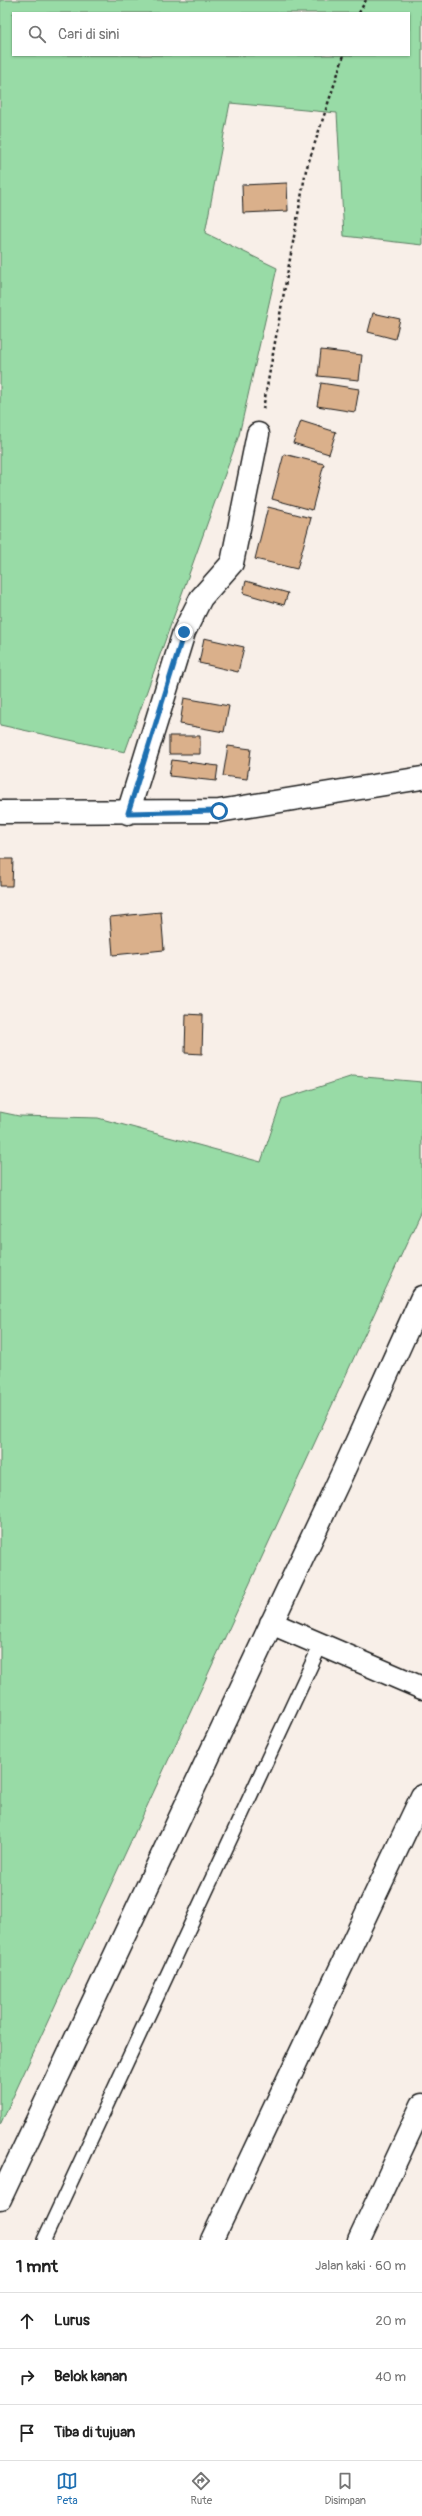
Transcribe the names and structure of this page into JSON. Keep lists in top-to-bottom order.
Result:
{
  "page": {
    "search": "Cari di sini",
    "heading": ["1 mnt", "Jalan kaki · 60 m"],
    "list": [
      ["Lurus", "20 m"],
      ["Belok kanan", "40 m"],
      "Tiba di tujuan"
    ],
    "nav": ["Peta", "Rute", "Disimpan"]
  }
}
